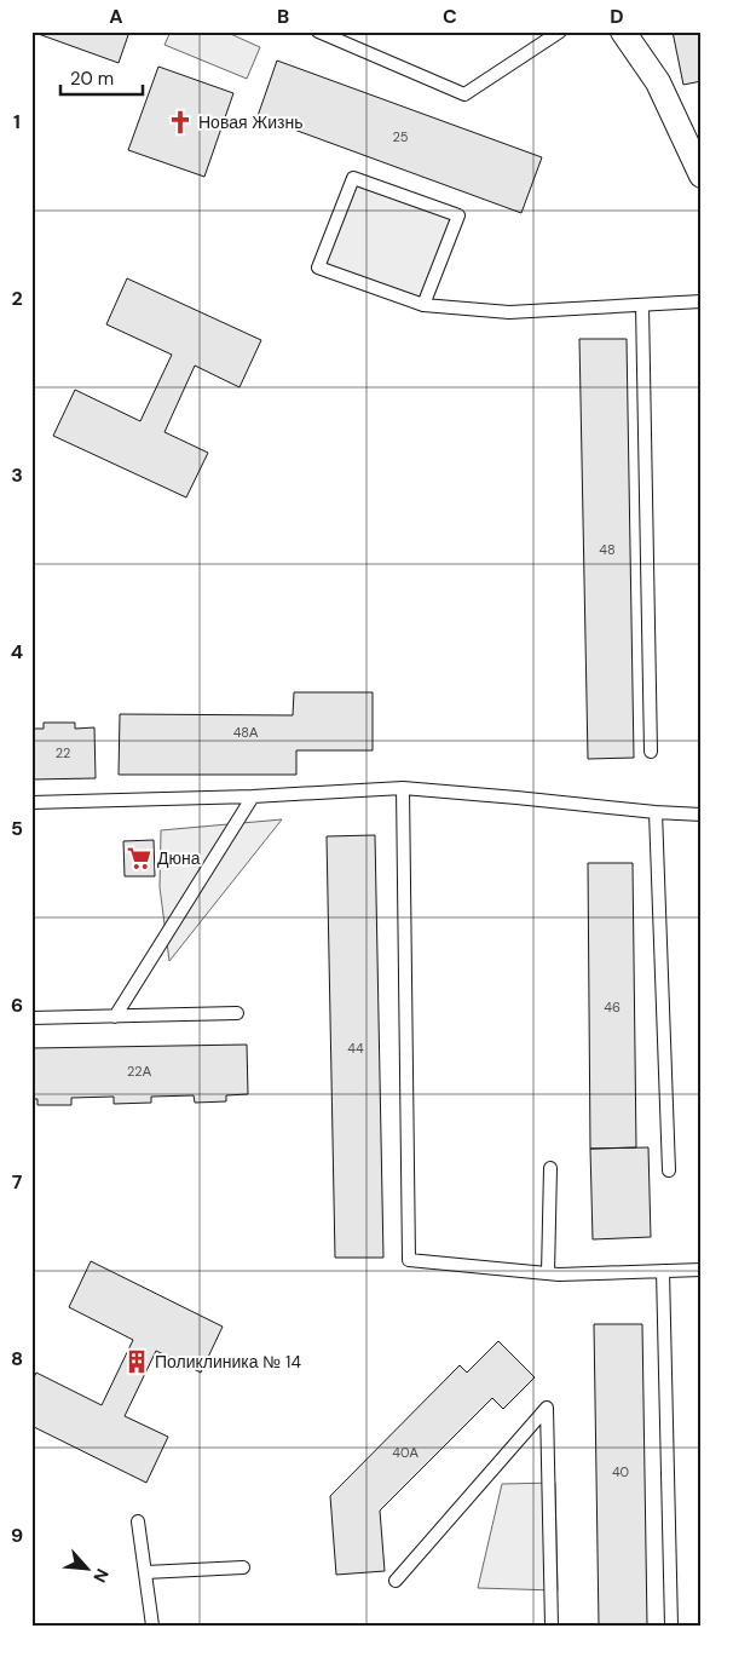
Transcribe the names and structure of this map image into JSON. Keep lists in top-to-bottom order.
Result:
{
  "places": {
    "church": ["Новая Жизнь"],
    "supermarket": ["Дюна"],
    "building": ["Поликлиника № 14"]
  },
  "house_numbers": [
    "25",
    "48",
    "48А",
    "22",
    "46",
    "44",
    "22А",
    "40А",
    "40"
  ],
  "scale_bar": "20 m",
  "north": "bottom right",
  "grid": {
    "columns": [
      "A",
      "B",
      "C",
      "D"
    ],
    "rows": [
      "1",
      "2",
      "3",
      "4",
      "5",
      "6",
      "7",
      "8",
      "9"
    ]
  }
}
